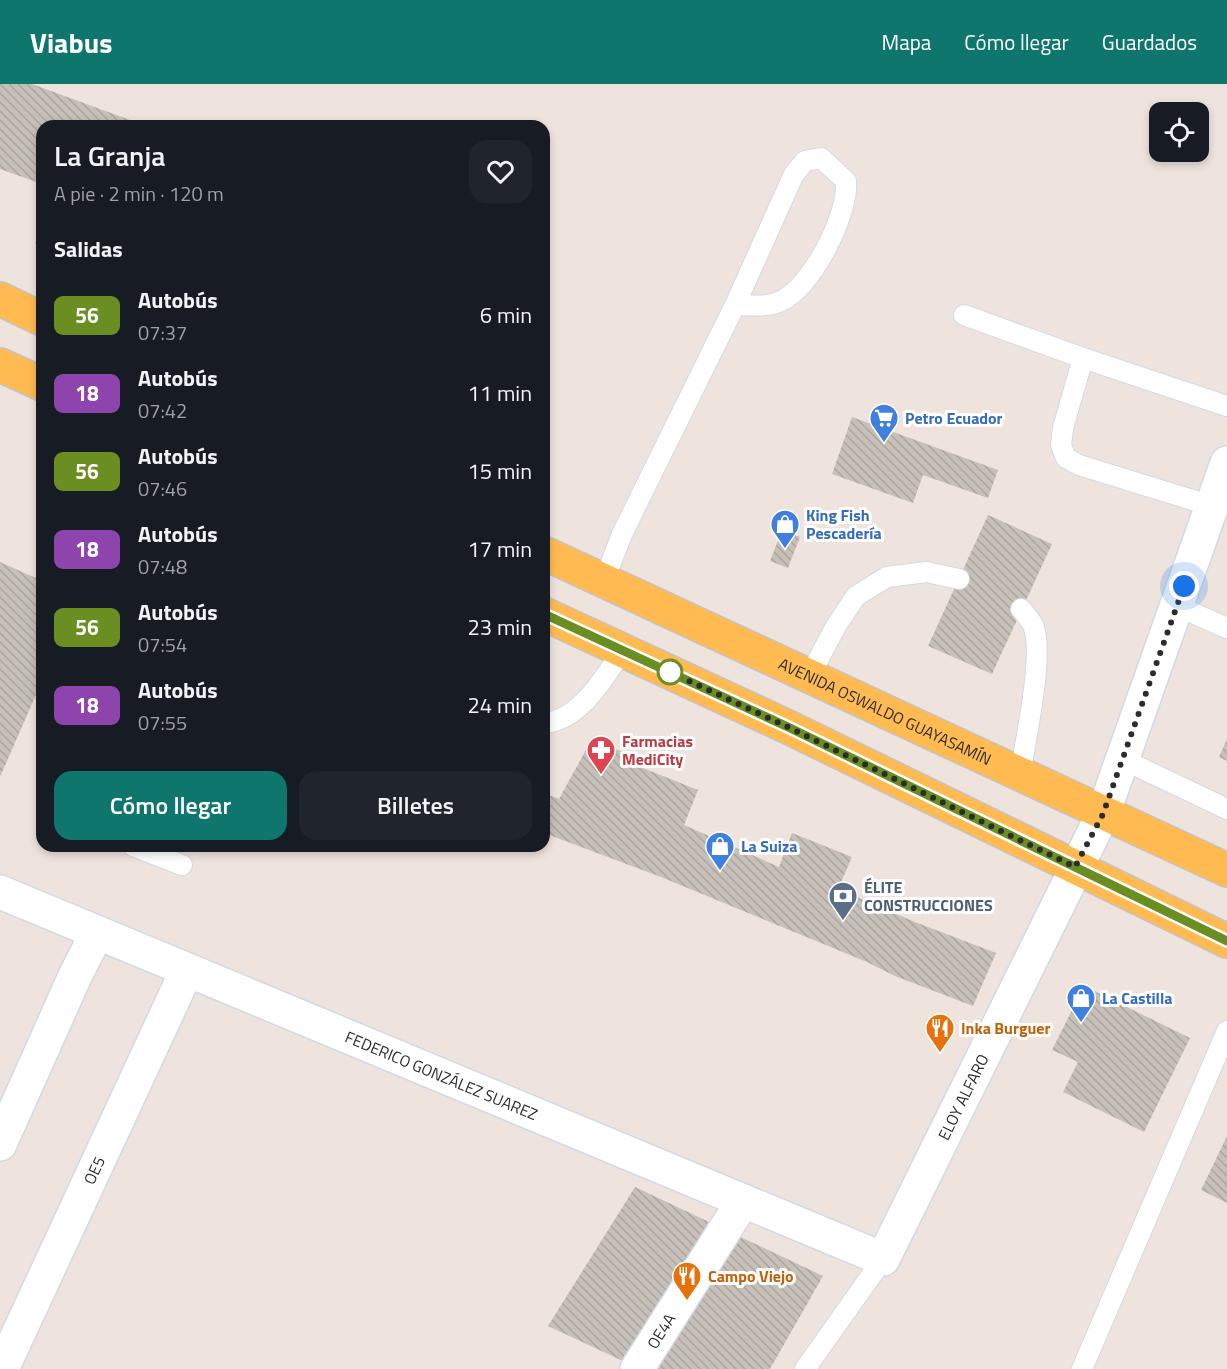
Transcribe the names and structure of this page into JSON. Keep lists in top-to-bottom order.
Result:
{
  "streets": {
    "main road": ["AVENIDA OSWALDO GUAYASAMÍN"],
    "street": [
      "FEDERICO GONZÁLEZ SUAREZ",
      "ELOY ALFARO",
      "OE5",
      "OE4A"
    ]
  },
  "crossings": [
    ["AVENIDA OSWALDO GUAYASAMÍN", "ELOY ALFARO"],
    ["FEDERICO GONZÁLEZ SUAREZ", "ELOY ALFARO"],
    ["FEDERICO GONZÁLEZ SUAREZ", "OE5"],
    ["FEDERICO GONZÁLEZ SUAREZ", "OE4A"]
  ],
  "places": {
    "supermarket": ["Petro Ecuador"],
    "shop": ["King Fish Pescadería", "La Suiza", "La Castilla"],
    "pharmacy": ["Farmacias MediCity"],
    "bank": ["ÉLITE CONSTRUCCIONES"],
    "restaurant": ["Inka Burguer", "Campo Viejo"]
  },
  "lines": ["bus line 56"],
  "page": {
    "header": "Viabus",
    "nav": ["Mapa", "Cómo llegar", "Guardados"],
    "heading": [
      ["La Granja", "A pie · 2 min · 120 m"],
      "Salidas"
    ],
    "list": [
      {
        "mark": "56",
        "name": "Autobús",
        "note": "07:37",
        "value": "6 min"
      },
      {
        "mark": "18",
        "name": "Autobús",
        "note": "07:42",
        "value": "11 min"
      },
      {
        "mark": "56",
        "name": "Autobús",
        "note": "07:46",
        "value": "15 min"
      },
      {
        "mark": "18",
        "name": "Autobús",
        "note": "07:48",
        "value": "17 min"
      },
      {
        "mark": "56",
        "name": "Autobús",
        "note": "07:54",
        "value": "23 min"
      },
      {
        "mark": "18",
        "name": "Autobús",
        "note": "07:55",
        "value": "24 min"
      }
    ],
    "buttons": ["Cómo llegar", "Billetes"]
  }
}
